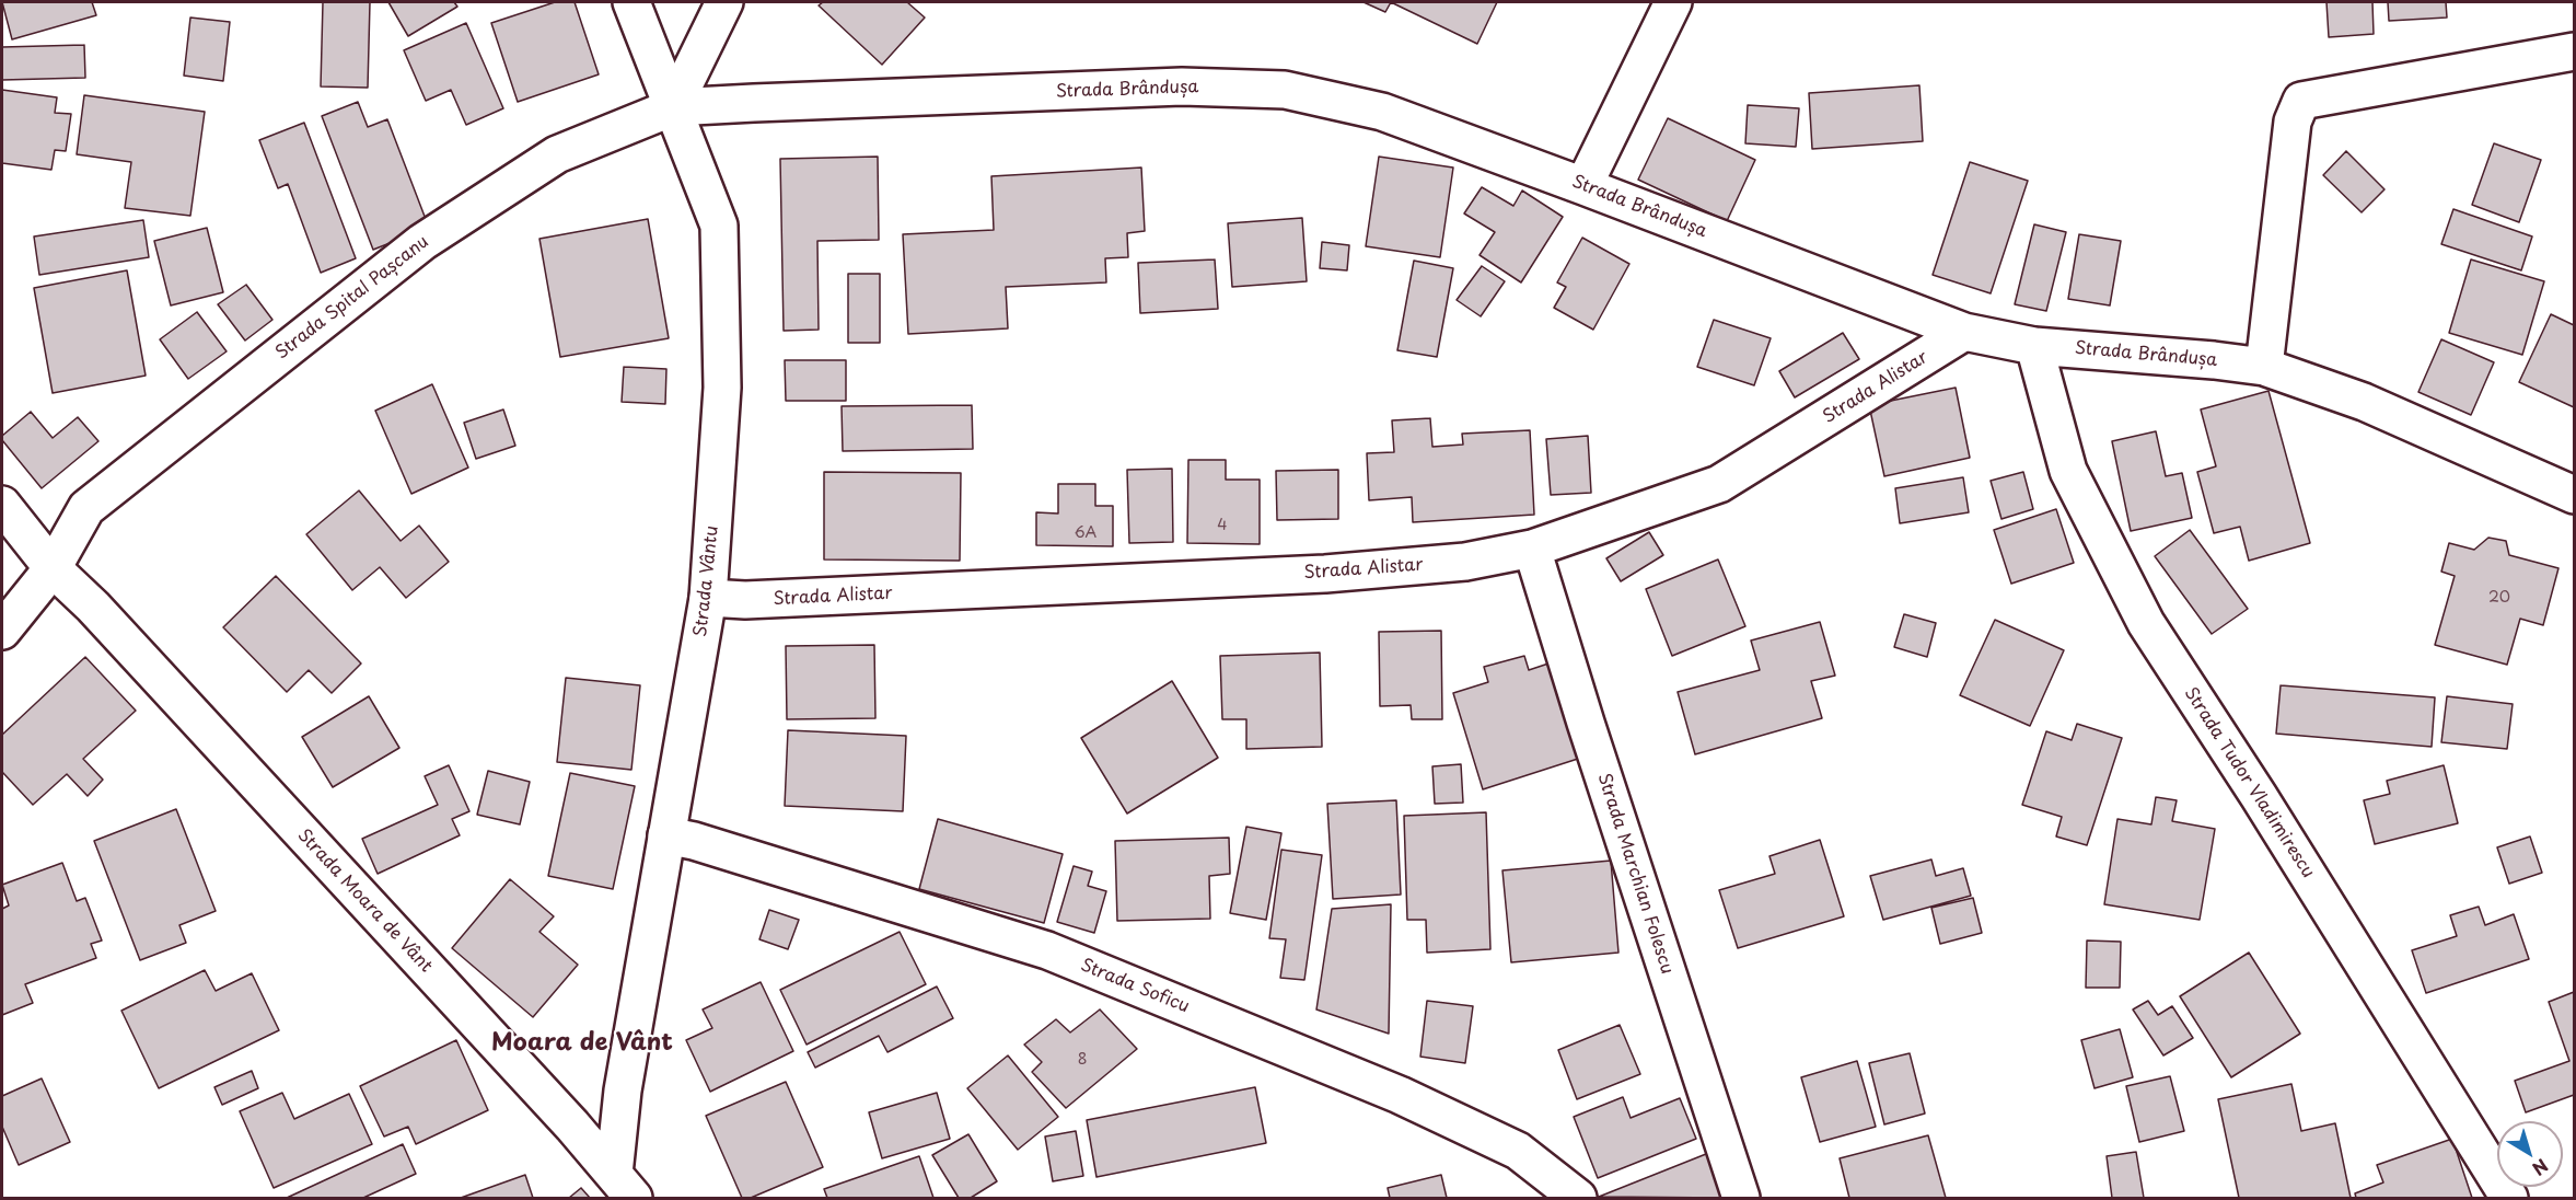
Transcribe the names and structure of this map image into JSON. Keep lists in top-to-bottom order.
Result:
{
  "streets": {
    "street": [
      "Strada Brândușa",
      "Strada Spital Pașcanu",
      "Strada Alistar",
      "Strada Vântu",
      "Strada Tudor Vladimirescu",
      "Strada Marchian Folescu",
      "Strada Moara de Vânt",
      "Strada Soficu"
    ]
  },
  "crossings": [
    ["Strada Brândușa", "Strada Spital Pașcanu"],
    ["Strada Brândușa", "Strada Alistar"],
    ["Strada Brândușa", "Strada Vântu"],
    ["Strada Brândușa", "Strada Tudor Vladimirescu"],
    ["Strada Spital Pașcanu", "Strada Vântu"],
    ["Strada Spital Pașcanu", "Strada Moara de Vânt"],
    ["Strada Alistar", "Strada Vântu"],
    ["Strada Alistar", "Strada Marchian Folescu"],
    ["Strada Vântu", "Strada Moara de Vânt"],
    ["Strada Vântu", "Strada Soficu"]
  ],
  "districts": ["Moara de Vânt"],
  "house_numbers": [
    "4",
    "6A",
    "20",
    "8"
  ],
  "north": "bottom right"
}
